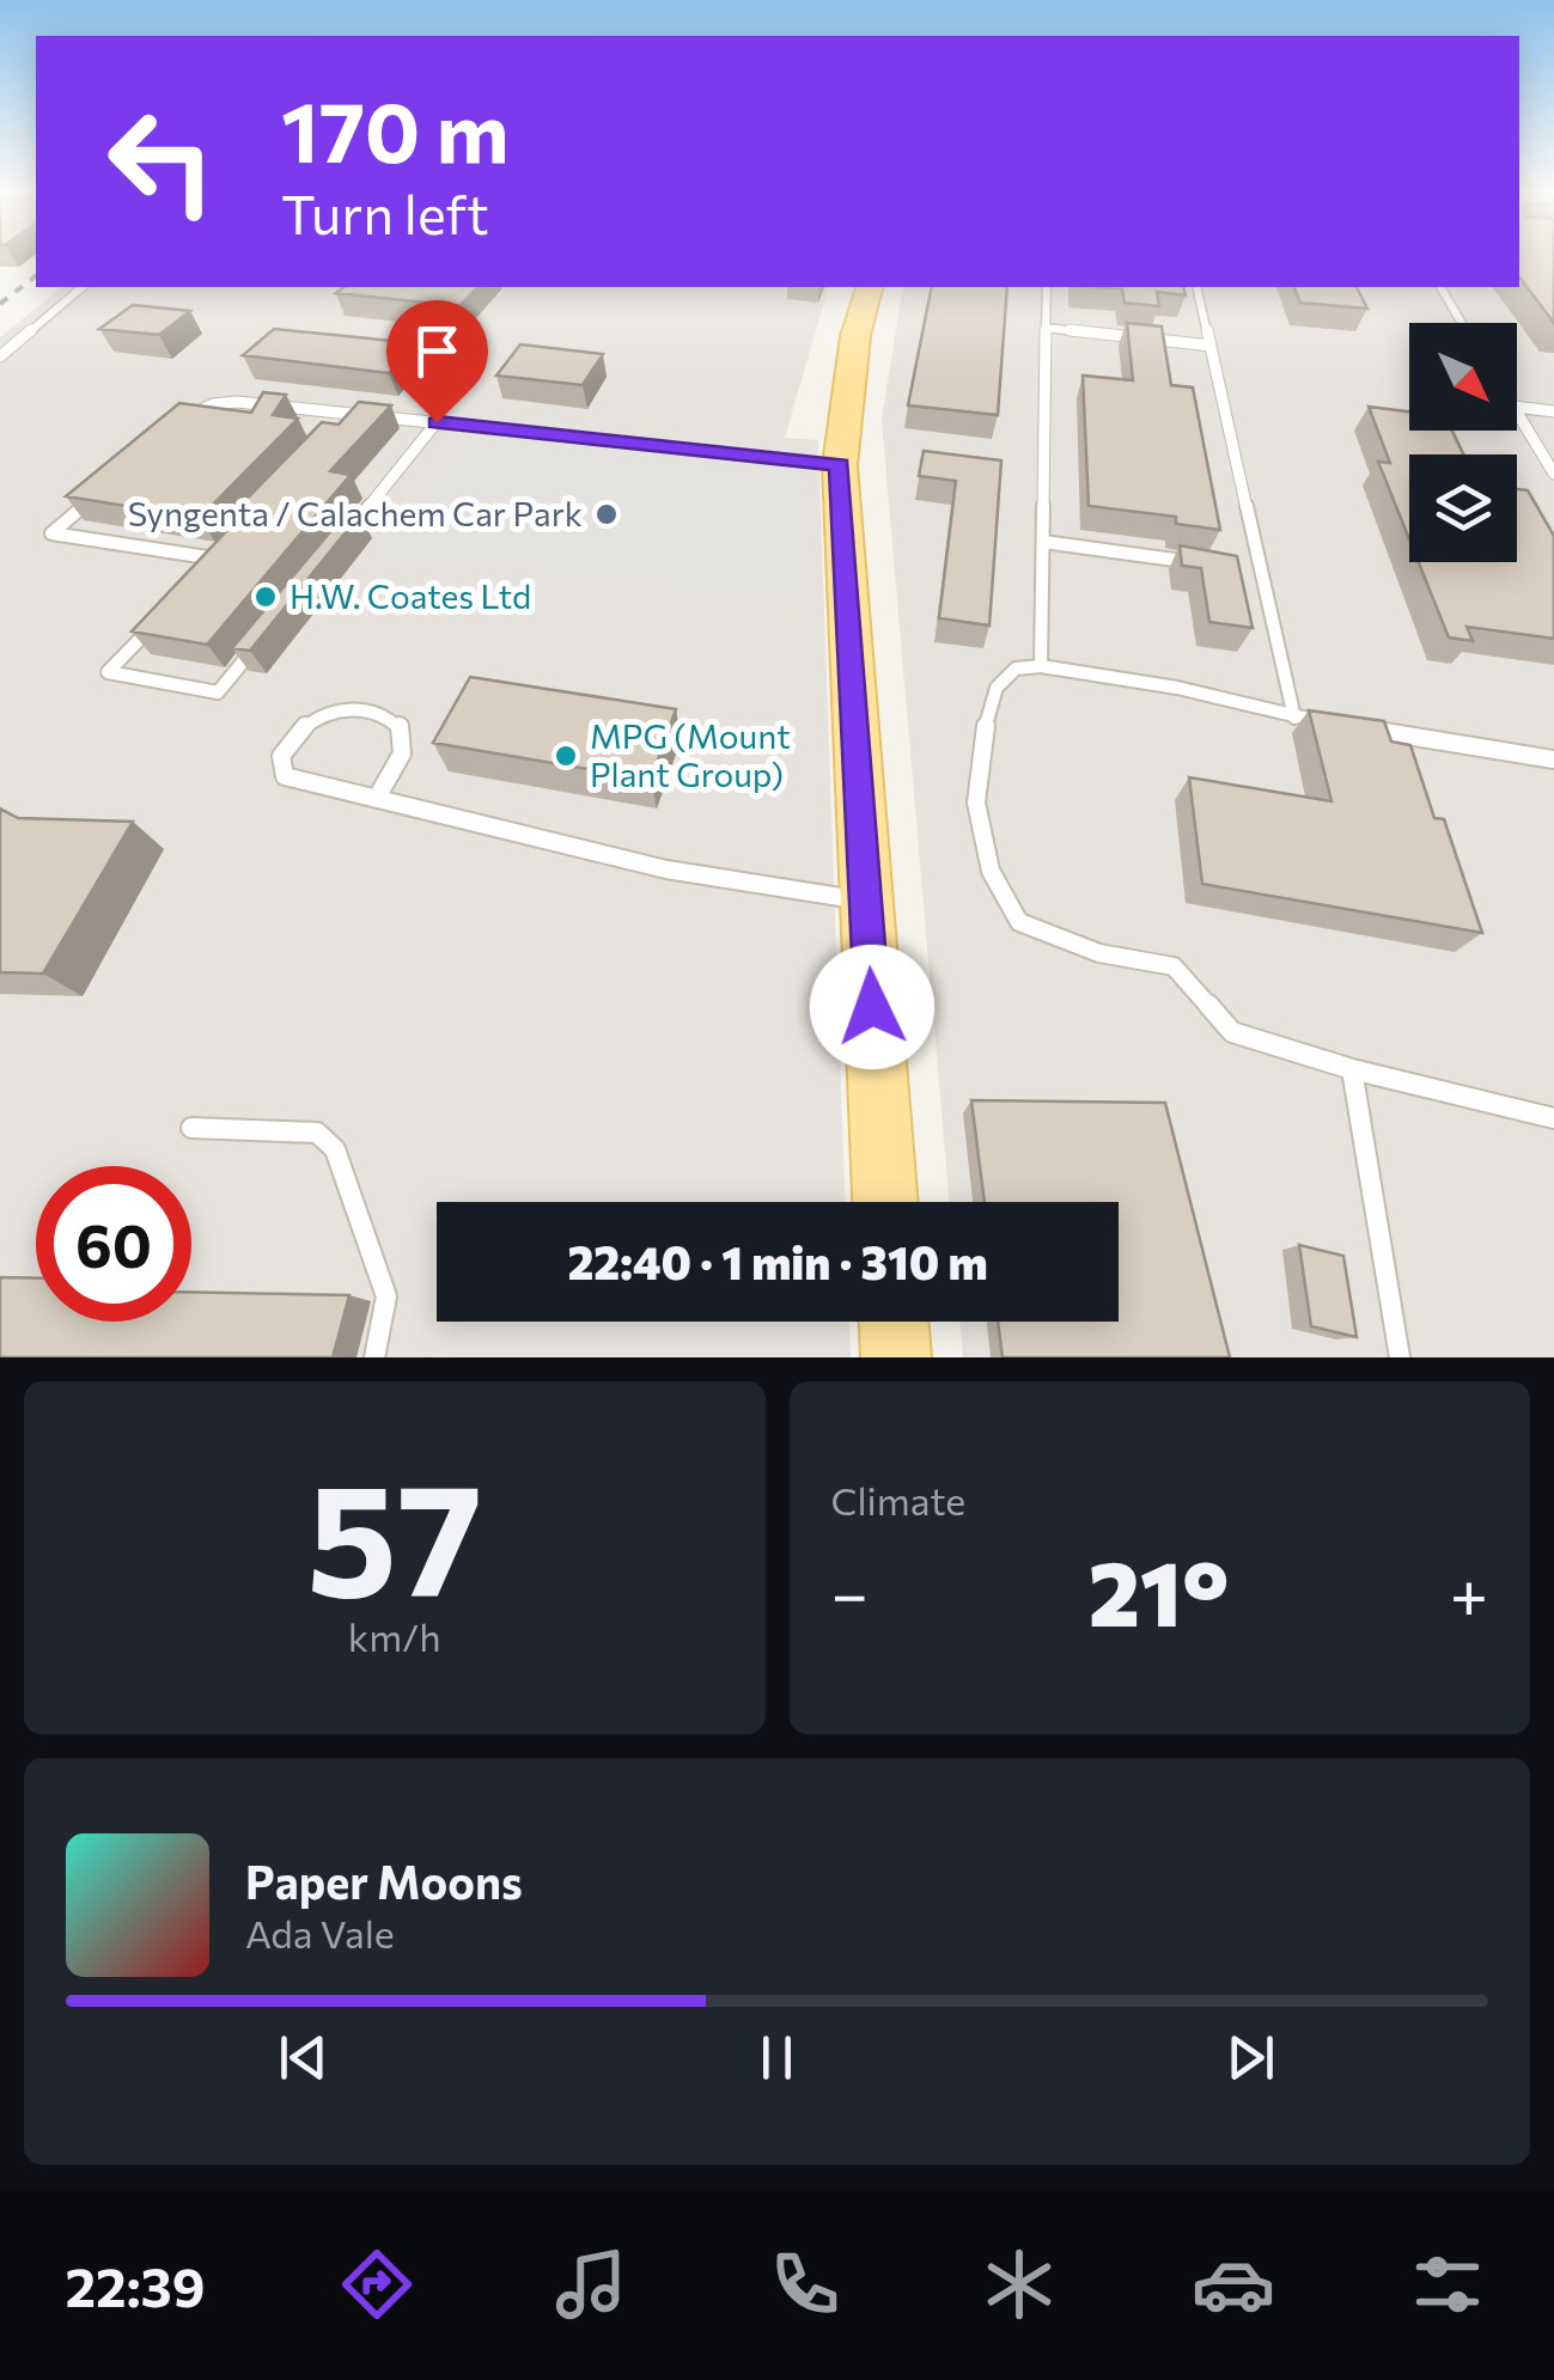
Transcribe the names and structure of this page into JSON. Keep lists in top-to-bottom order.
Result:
{
  "places": ["Syngenta / Calachem Car Park", "H.W. Coates Ltd", "MPG (Mount Plant Group)"],
  "north": "bottom right",
  "page": {
    "turn": ["170 m", "Turn left"],
    "limit": "60",
    "trip": "22:40 · 1 min · 310 m",
    "tile": [
      ["57", "km/h"],
      "Climate"
    ],
    "heat": ["−", "21°", "+"],
    "song": ["Paper Moons", "Ada Vale"],
    "tabs": "22:39"
  }
}
